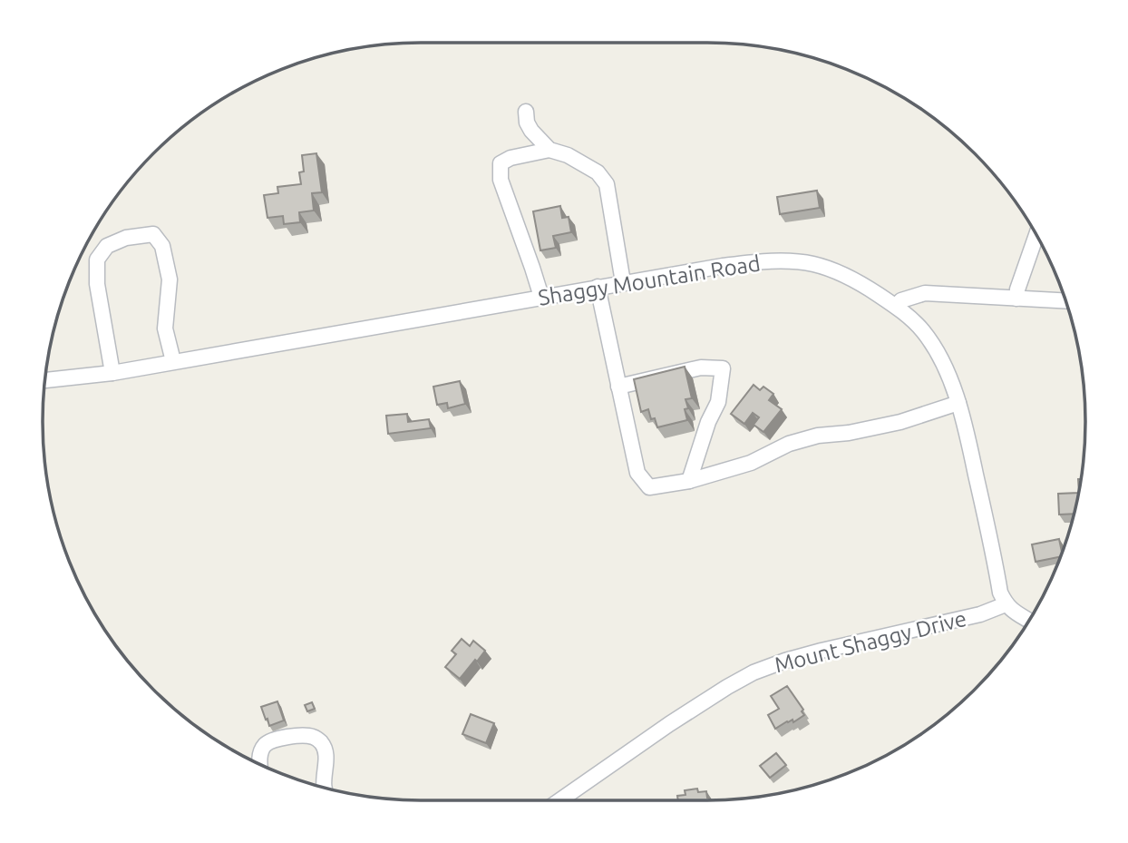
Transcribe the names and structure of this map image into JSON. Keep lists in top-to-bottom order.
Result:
{
  "streets": {
    "street": ["Shaggy Mountain Road", "Mount Shaggy Drive"]
  },
  "crossings": [
    ["Shaggy Mountain Road", "Mount Shaggy Drive"]
  ]
}
